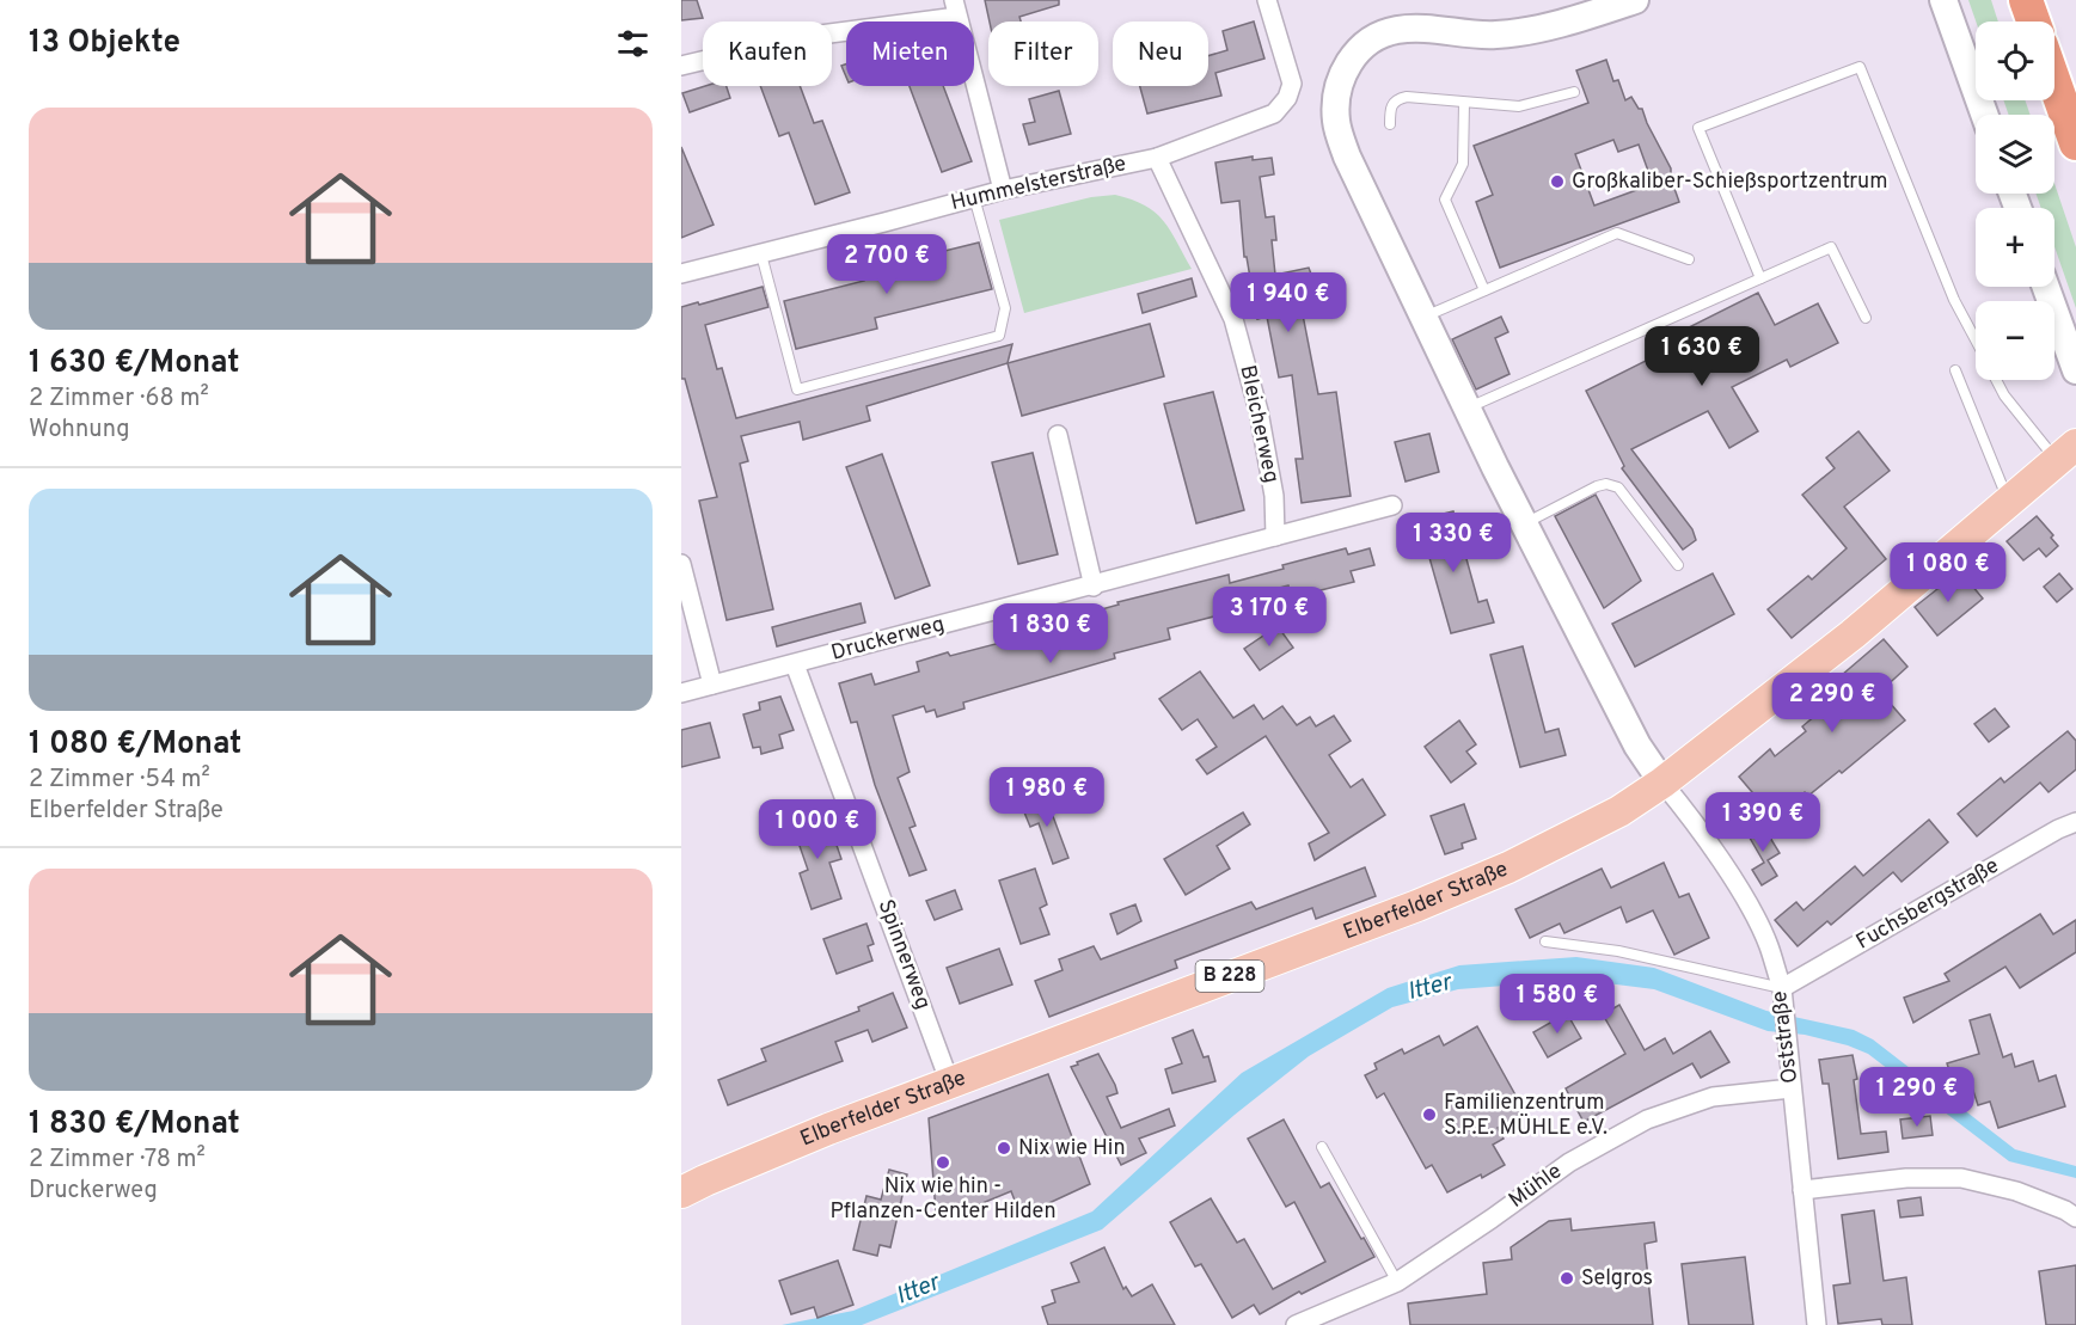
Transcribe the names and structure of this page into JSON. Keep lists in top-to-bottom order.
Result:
{
  "streets": {
    "main road": ["Elberfelder Straße", "B 228"],
    "street": [
      "Hummelsterstraße",
      "Bleicherweg",
      "Druckerweg",
      "Fuchsbergstraße",
      "Spinnerweg",
      "Oststraße",
      "Mühle"
    ]
  },
  "crossings": [
    ["Hummelsterstraße", "Bleicherweg"],
    ["Bleicherweg", "Druckerweg"],
    ["Druckerweg", "Spinnerweg"],
    ["Elberfelder Straße", "Spinnerweg"],
    ["Elberfelder Straße", "Oststraße"],
    ["Fuchsbergstraße", "Oststraße"],
    ["Oststraße", "Mühle"]
  ],
  "water": ["Itter"],
  "places": [
    "Großkaliber-Schießsportzentrum",
    "Familienzentrum S.P.E. MÜHLE e.V.",
    "Nix wie Hin",
    "Nix wie hin - Pflanzen-Center Hilden",
    "Selgros"
  ],
  "page": {
    "heading": "13 Objekte",
    "map_buttons": ["+", "−"],
    "chip": [
      "Kaufen",
      "Mieten",
      "Filter",
      "Neu"
    ],
    "list": [
      {
        "name": "1 630 €/Monat",
        "note": "2 Zimmer · 68 m² · Wohnung"
      },
      {
        "name": "1 080 €/Monat",
        "note": "2 Zimmer · 54 m² · Elberfelder Straße"
      },
      {
        "name": "1 830 €/Monat",
        "note": "2 Zimmer · 78 m² · Druckerweg"
      }
    ],
    "price": [
      "2 700 €",
      "1 940 €",
      "1 630 €",
      "1 330 €",
      "1 080 €",
      "3 170 €",
      "1 830 €",
      "2 290 €",
      "1 980 €",
      "1 390 €",
      "1 000 €",
      "1 580 €",
      "1 290 €"
    ]
  }
}
